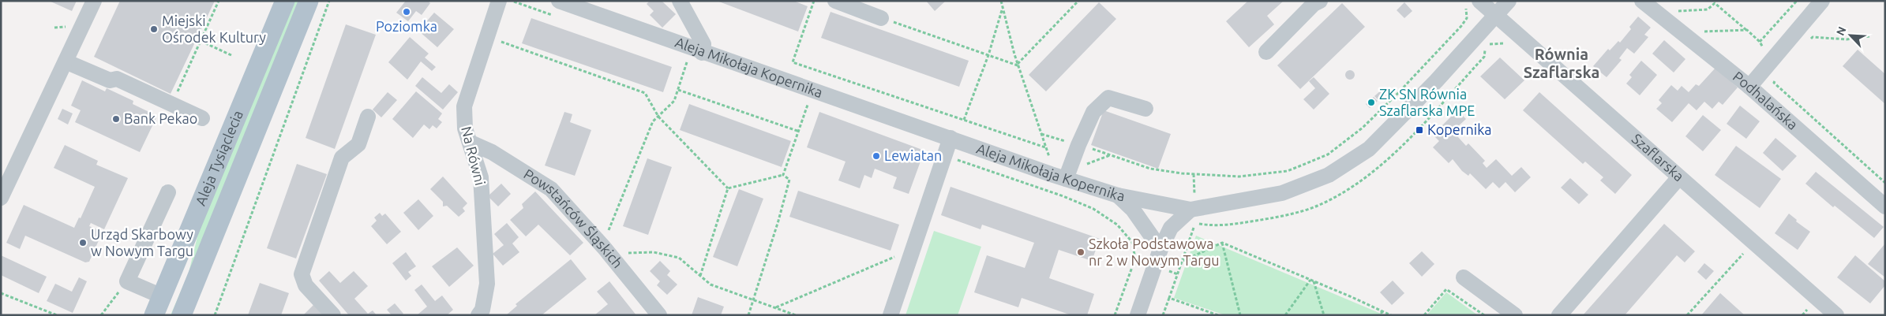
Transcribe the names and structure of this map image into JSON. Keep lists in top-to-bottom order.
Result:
{
  "streets": {
    "main road": ["Aleja Tysiąclecia"],
    "street": [
      "Aleja Mikołaja Kopernika",
      "Podhalańska",
      "Na Równi",
      "Szaflarska",
      "Powstańców Śląskich"
    ]
  },
  "crossings": [
    ["Aleja Mikołaja Kopernika", "Szaflarska"],
    ["Na Równi", "Powstańców Śląskich"]
  ],
  "districts": ["Równia Szaflarska"],
  "places": {
    "other": [
      "Poziomka",
      "Miejski Ośrodek Kultury",
      "ZK SN Równia Szaflarska MPE",
      "Bank Pekao",
      "Lewiatan",
      "Urząd Skarbowy w Nowym Targu",
      "Szkoła Podstawowa nr 2 w Nowym Targu"
    ],
    "transit": ["Kopernika"]
  },
  "north": "top left"
}
